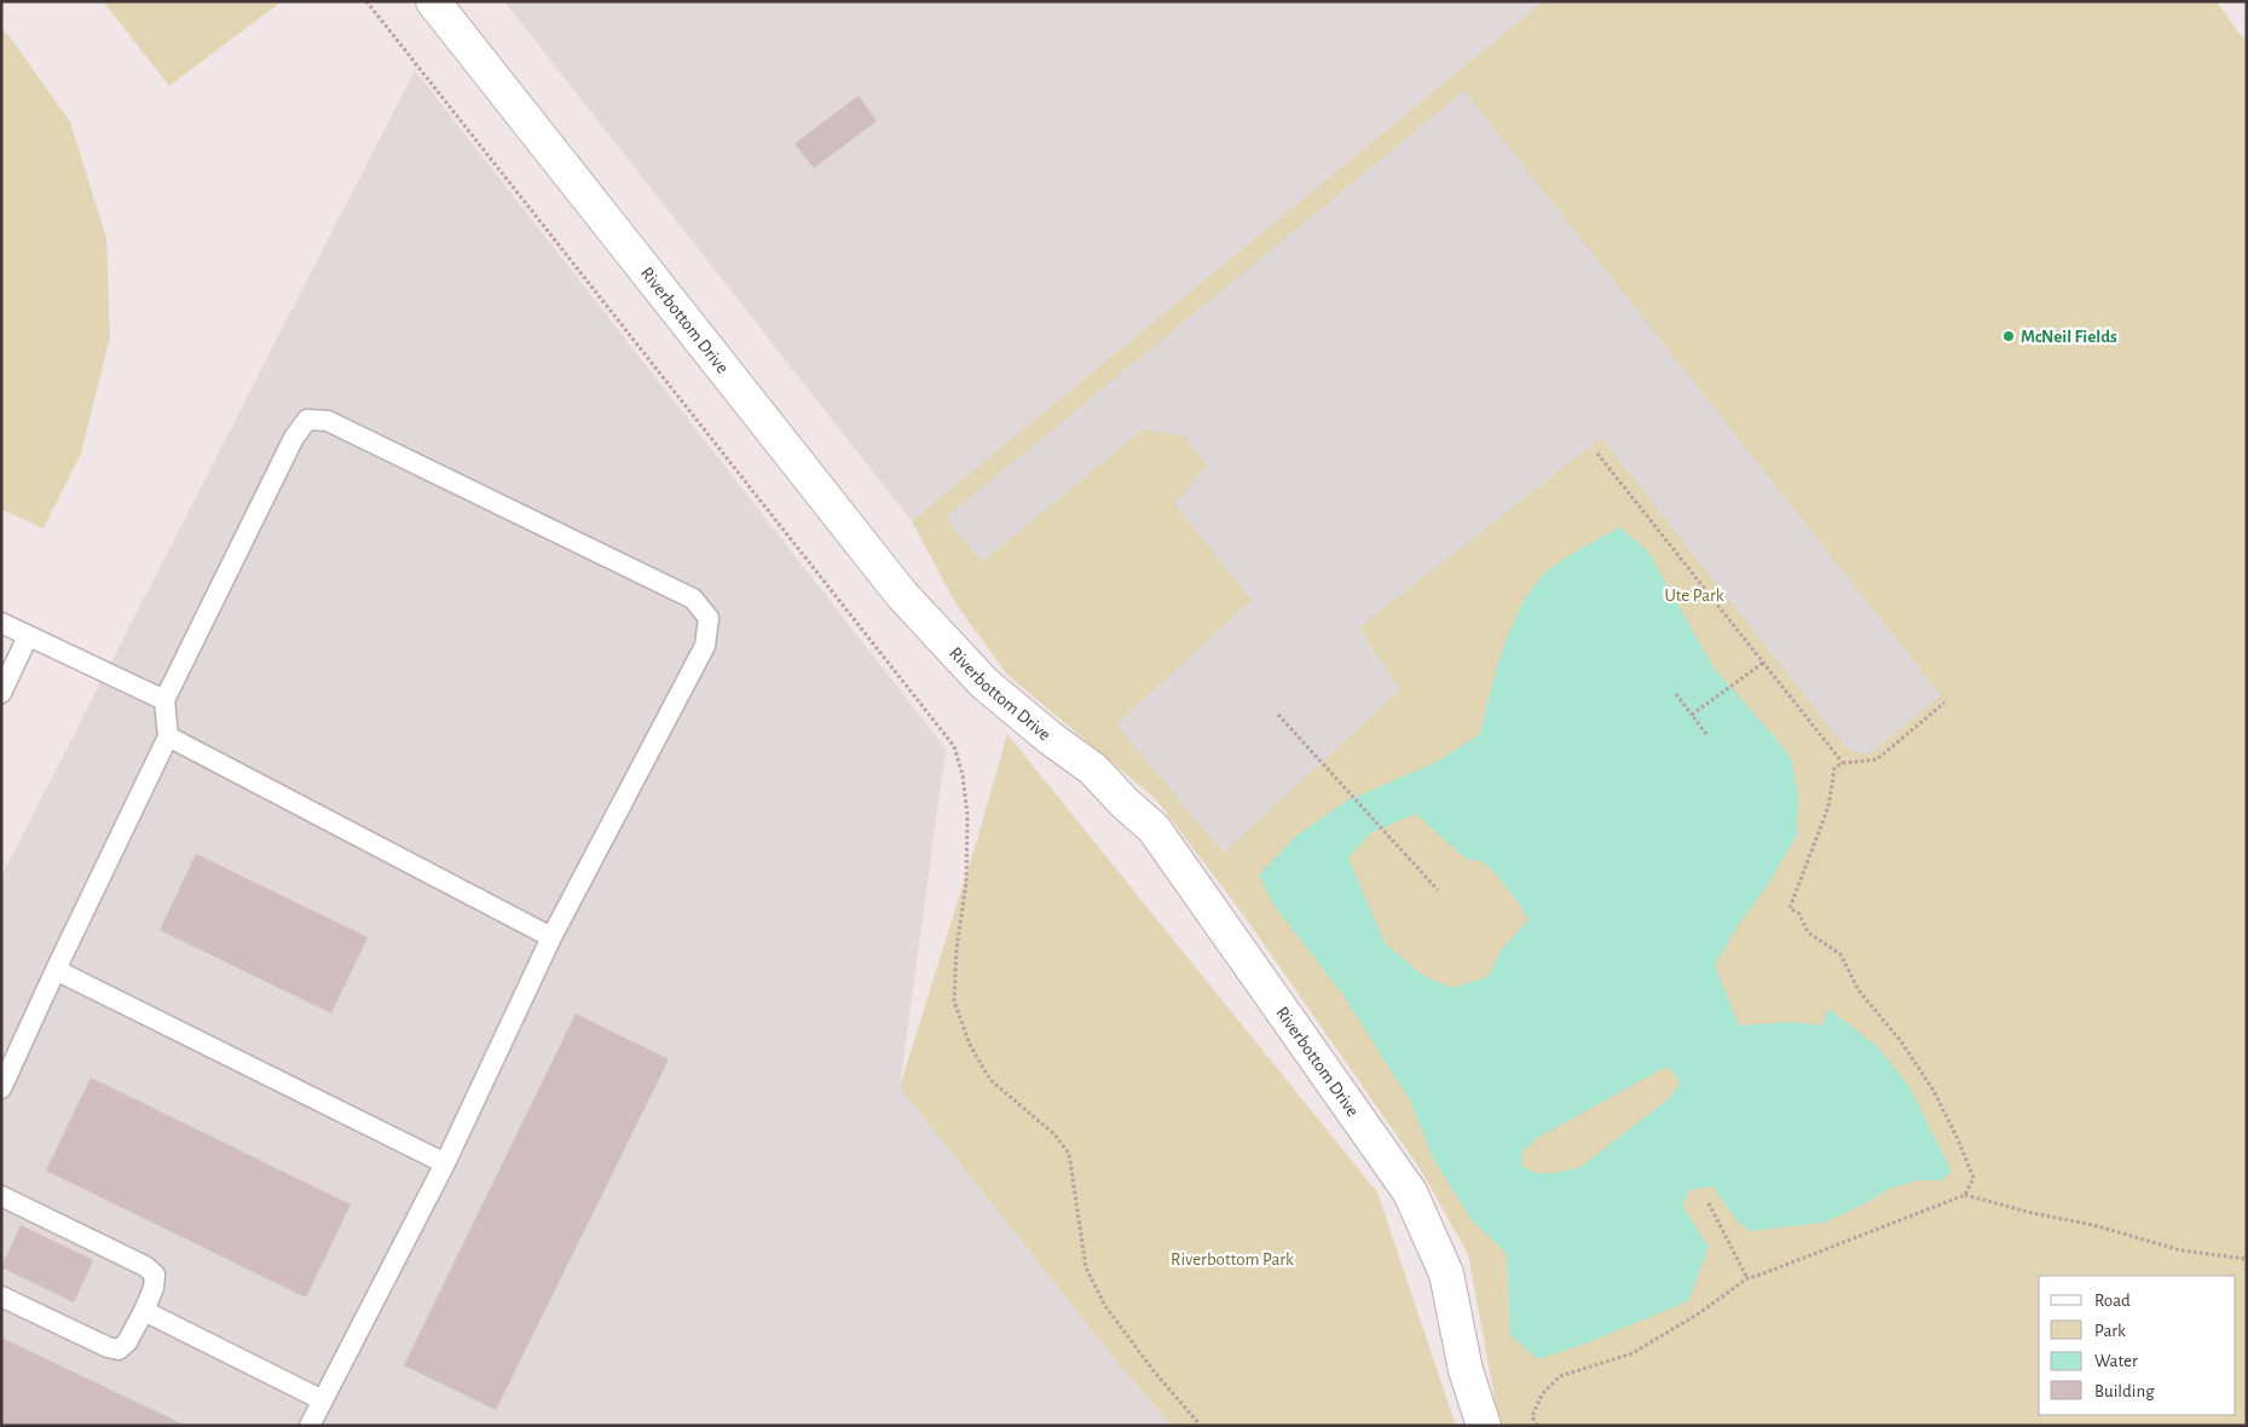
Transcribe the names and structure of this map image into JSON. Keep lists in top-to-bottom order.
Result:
{
  "streets": {
    "street": ["Riverbottom Drive"]
  },
  "parks": ["Ute Park", "Riverbottom Park"],
  "places": ["McNeil Fields"],
  "legend": [
    "Road",
    "Park",
    "Water",
    "Building"
  ]
}
